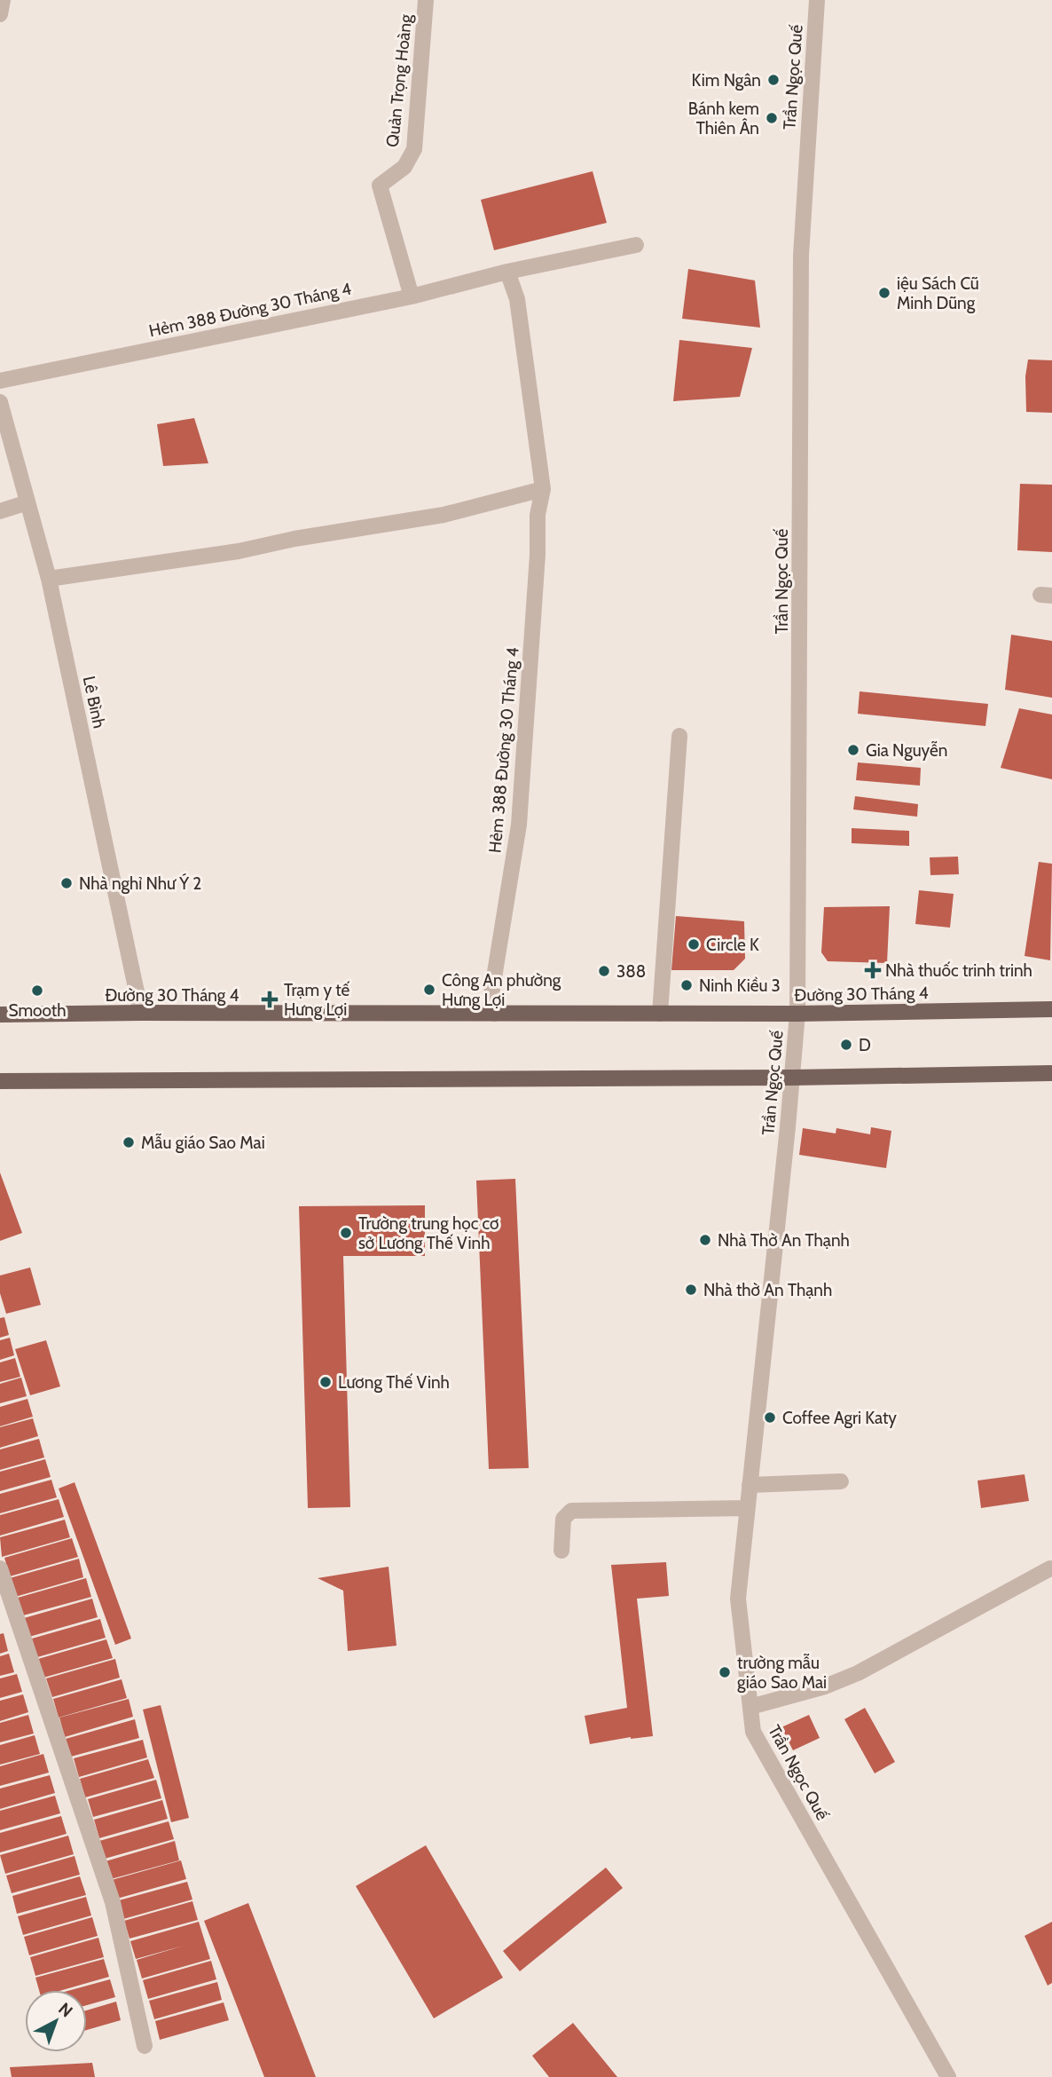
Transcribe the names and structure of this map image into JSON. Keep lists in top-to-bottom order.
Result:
{
  "streets": {
    "main road": ["Đường 30 Tháng 4"],
    "street": [
      "Trần Ngọc Quế",
      "Quản Trọng Hoàng",
      "Hẻm 388 Đường 30 Tháng 4",
      "Lê Bình"
    ]
  },
  "crossings": [
    ["Trần Ngọc Quế", "Đường 30 Tháng 4"],
    ["Quản Trọng Hoàng", "Hẻm 388 Đường 30 Tháng 4"],
    ["Hẻm 388 Đường 30 Tháng 4", "Đường 30 Tháng 4"],
    ["Lê Bình", "Đường 30 Tháng 4"]
  ],
  "places": {
    "other": [
      "Kim Ngân",
      "Bánh kem Thiên Ân",
      "iệu Sách Cũ Minh Dũng",
      "Gia Nguyễn",
      "Nhà nghỉ Như Ý 2",
      "Circle K",
      "388",
      "Ninh Kiều 3",
      "Công An phường Hưng Lợi",
      "Smooth",
      "D",
      "Mẫu giáo Sao Mai",
      "Trường trung học cơ sở Lương Thế Vinh",
      "Nhà Thờ An Thạnh",
      "Nhà thờ An Thạnh",
      "Lương Thế Vinh",
      "Coffee Agri Katy",
      "trường mẫu giáo Sao Mai"
    ],
    "health": ["Nhà thuốc trinh trinh", "Trạm y tế Hưng Lợi"]
  },
  "north": "top right"
}
